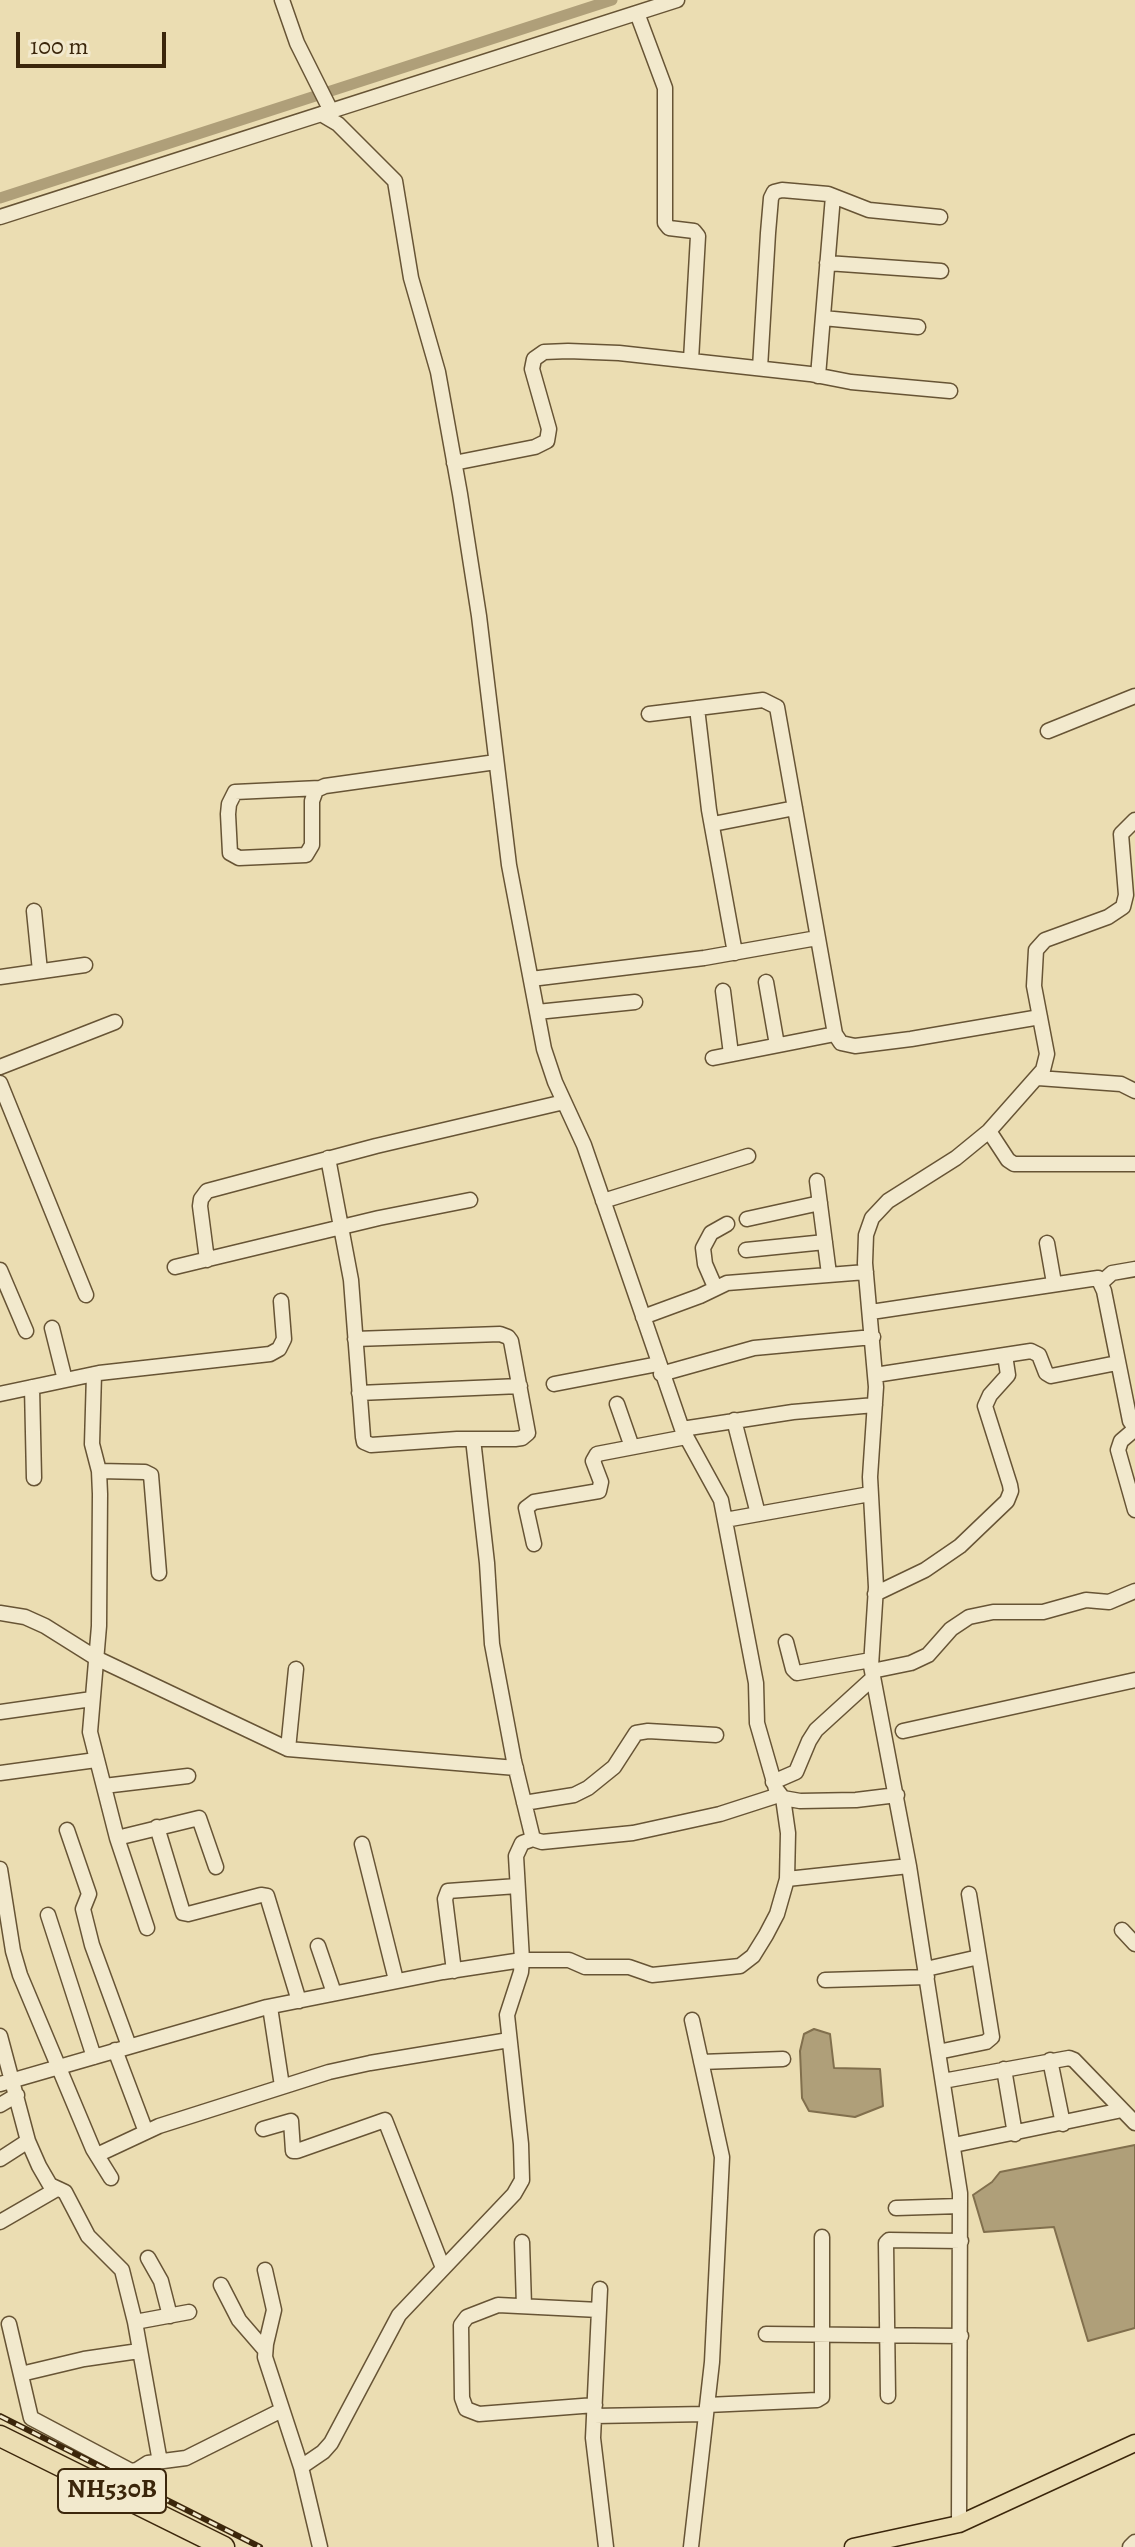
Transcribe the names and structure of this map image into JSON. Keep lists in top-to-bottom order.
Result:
{
  "streets": {
    "highway": ["NH530B"]
  },
  "scale_bar": "100 m"
}
